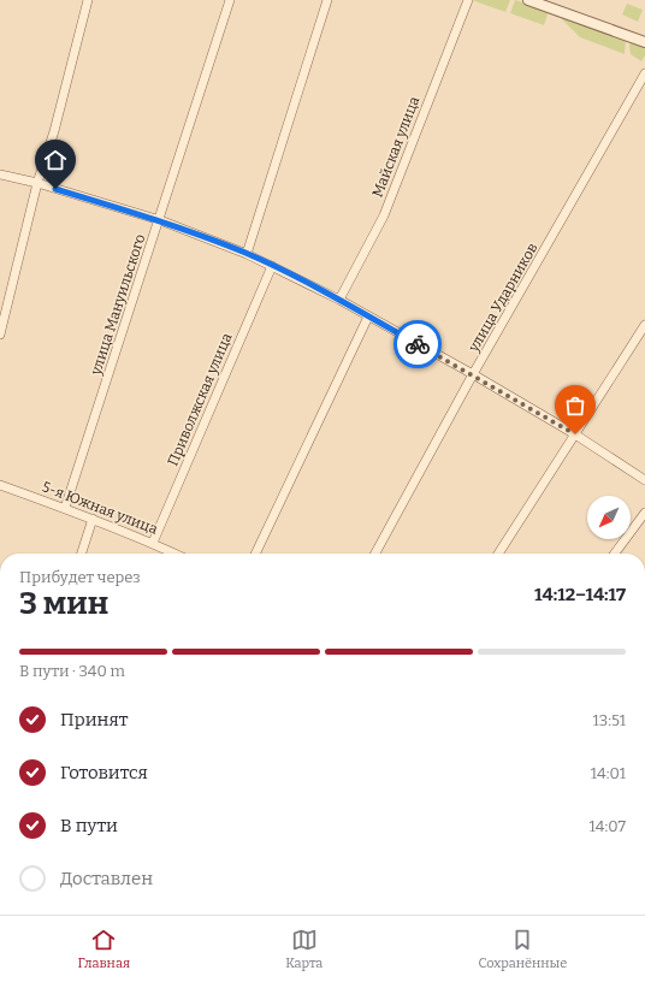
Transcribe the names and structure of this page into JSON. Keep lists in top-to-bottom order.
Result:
{
  "streets": {
    "street": [
      "Майская улица",
      "улица Ударников",
      "улица Мануильского",
      "Приволжская улица",
      "5-я Южная улица"
    ]
  },
  "crossings": [
    ["улица Мануильского", "5-я Южная улица"],
    ["Приволжская улица", "5-я Южная улица"]
  ],
  "north": "bottom left",
  "page": {
    "heading": ["3 мин", "Прибудет через", "14:12–14:17"],
    "bar": "В пути · 340 m",
    "list": [
      ["Принят", "13:51"],
      ["Готовится", "14:01"],
      ["В пути", "14:07"],
      "Доставлен"
    ],
    "tabs": ["Главная", "Карта", "Сохранённые"]
  }
}
